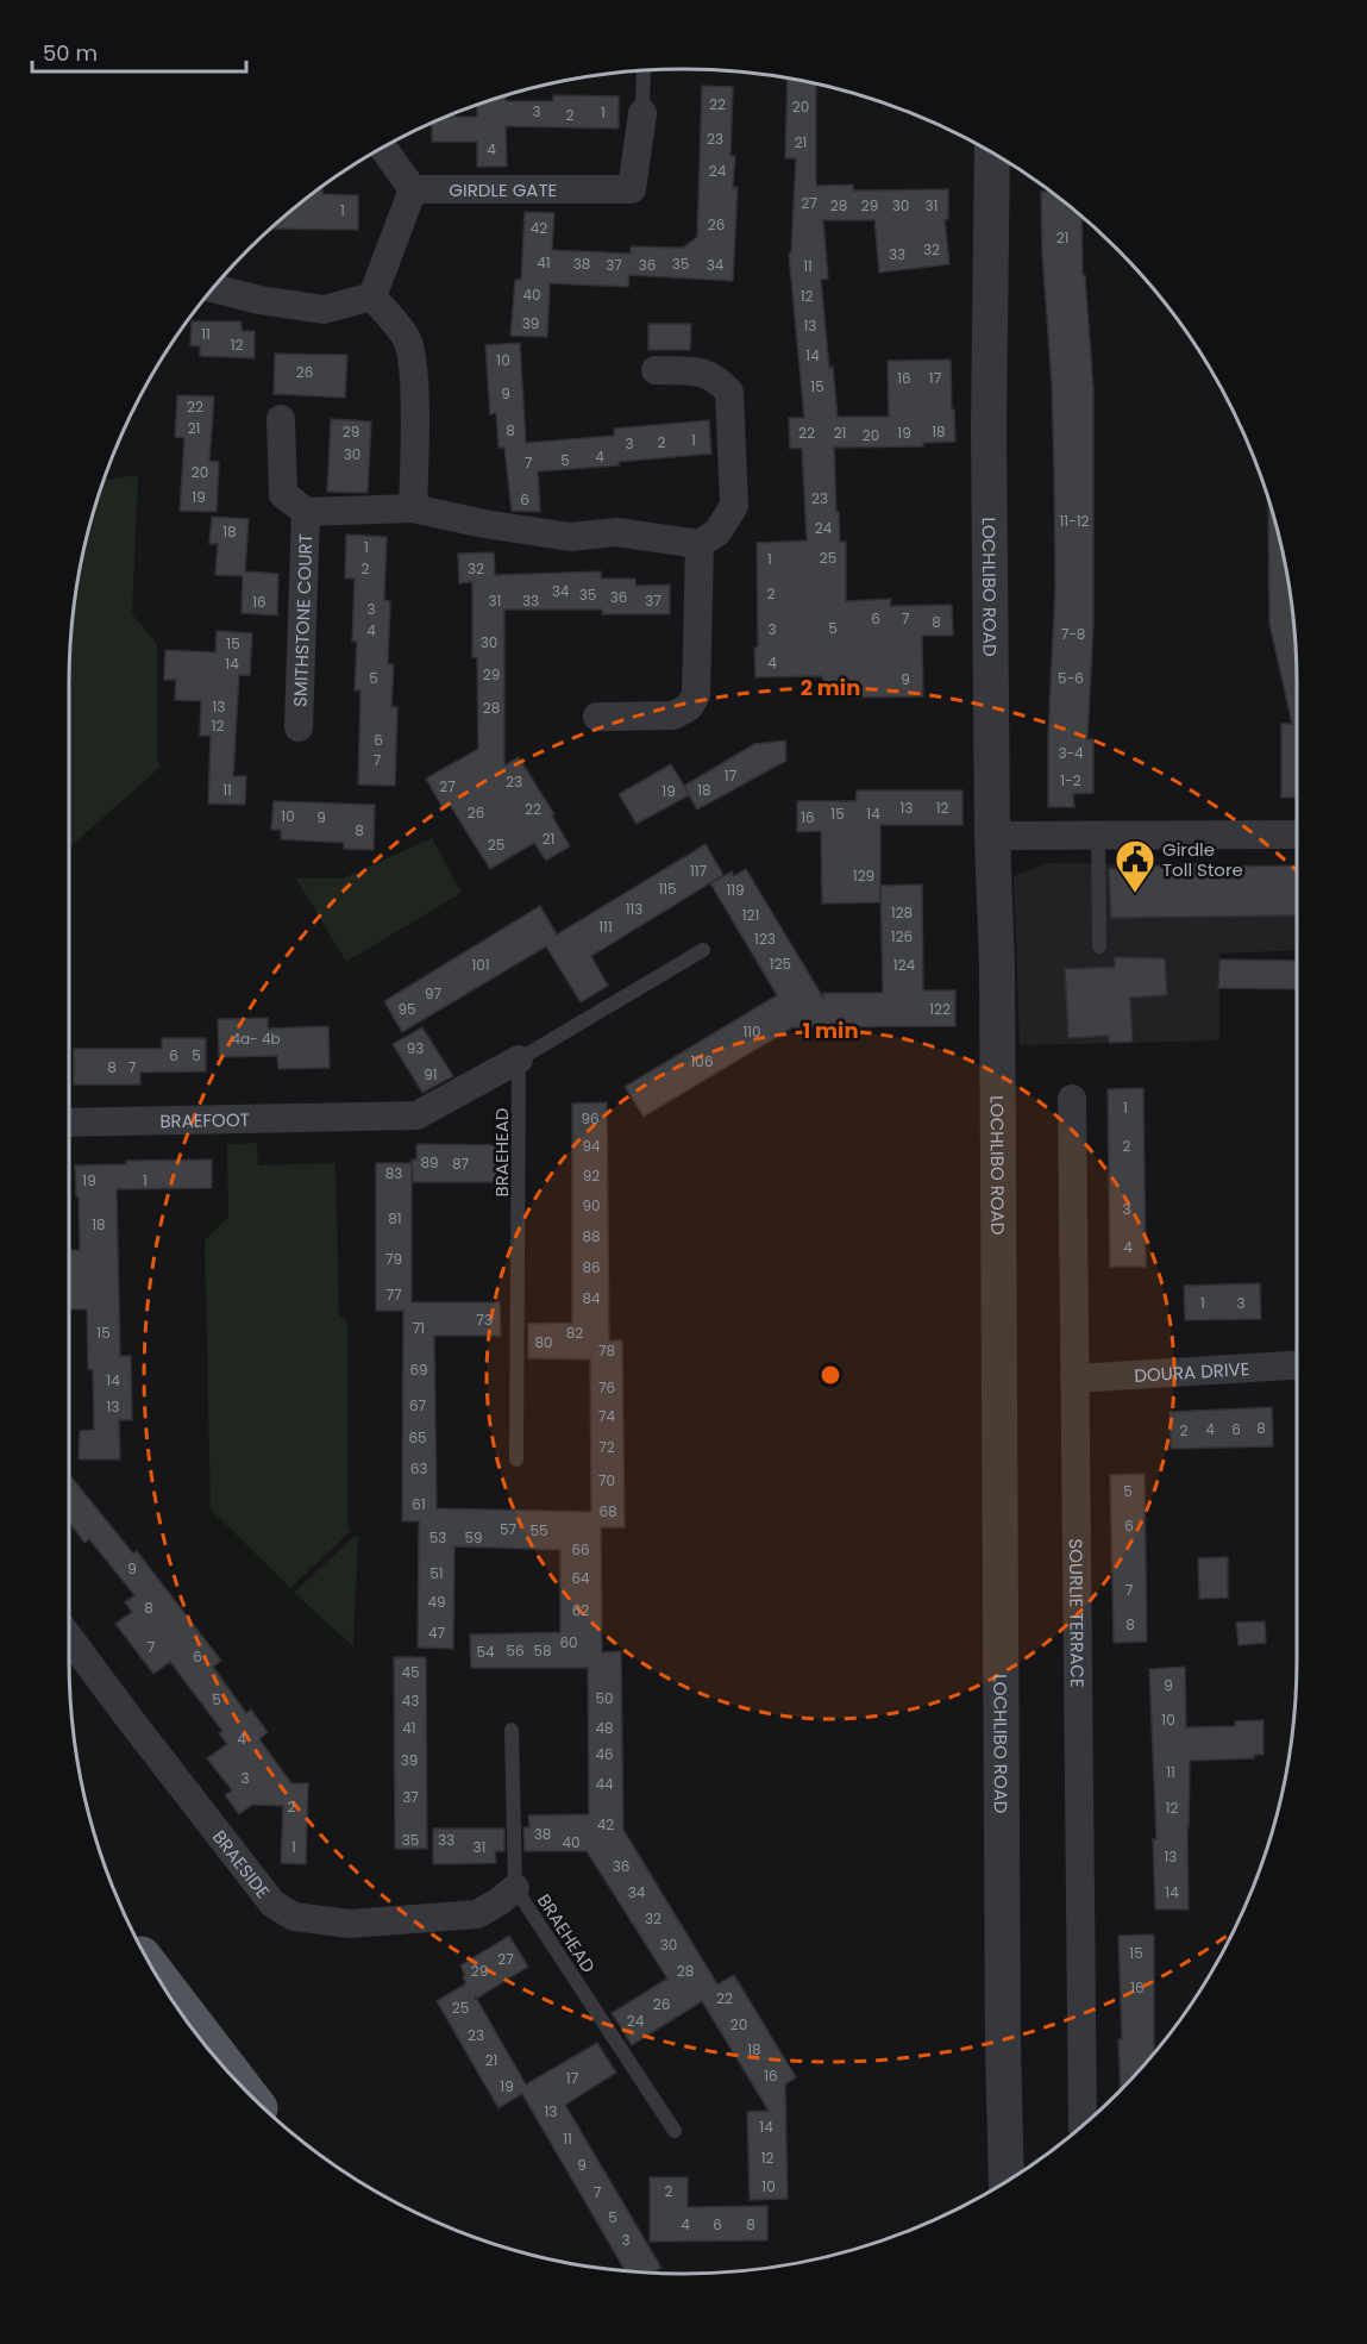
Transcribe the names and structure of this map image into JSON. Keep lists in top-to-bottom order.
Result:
{
  "streets": {
    "street": [
      "GIRDLE GATE",
      "LOCHLIBO ROAD",
      "SMITHSTONE COURT",
      "BRAEFOOT",
      "DOURA DRIVE",
      "SOURLIE TERRACE",
      "BRAESIDE"
    ],
    "lane": ["BRAEHEAD"]
  },
  "crossings": [
    ["BRAEFOOT", "BRAEHEAD"],
    ["BRAEHEAD", "BRAESIDE"],
    ["DOURA DRIVE", "SOURLIE TERRACE"]
  ],
  "places": {
    "public building": ["Girdle Toll Store"]
  },
  "house_numbers": [
    "22",
    "20",
    "3",
    "1",
    "2",
    "23",
    "21",
    "4",
    "24",
    "27",
    "28",
    "29",
    "30",
    "31",
    "1",
    "26",
    "42",
    "21",
    "32",
    "33",
    "41",
    "38",
    "35",
    "37",
    "36",
    "34",
    "11",
    "40",
    "12",
    "39",
    "13",
    "11",
    "12",
    "14",
    "10",
    "26",
    "16",
    "17",
    "15",
    "9",
    "22",
    "21",
    "8",
    "29",
    "18",
    "22",
    "21",
    "19",
    "20",
    "1",
    "2",
    "3",
    "30",
    "4",
    "5",
    "7",
    "20",
    "19",
    "23",
    "6",
    "11-12",
    "24",
    "18",
    "1",
    "25",
    "1",
    "2",
    "32",
    "34",
    "2",
    "35",
    "36",
    "31",
    "33",
    "37",
    "16",
    "3",
    "6",
    "7",
    "8",
    "5",
    "3",
    "4",
    "7-8",
    "30",
    "15",
    "4",
    "14",
    "29",
    "5",
    "5-6",
    "9",
    "13",
    "28",
    "12",
    "6",
    "3-4",
    "7",
    "17",
    "1-2",
    "23",
    "27",
    "11",
    "18",
    "19",
    "13",
    "12",
    "22",
    "26",
    "15",
    "14",
    "10",
    "9",
    "16",
    "8",
    "21",
    "25",
    "117",
    "129",
    "115",
    "119",
    "113",
    "128",
    "121",
    "111",
    "126",
    "123",
    "125",
    "101",
    "124",
    "97",
    "95",
    "122",
    "110",
    "4a- 4b",
    "93",
    "6",
    "5",
    "106",
    "8",
    "7",
    "91",
    "1",
    "96",
    "94",
    "2",
    "89",
    "87",
    "83",
    "92",
    "19",
    "1",
    "90",
    "3",
    "81",
    "18",
    "88",
    "4",
    "79",
    "86",
    "77",
    "84",
    "1",
    "3",
    "73",
    "71",
    "15",
    "82",
    "80",
    "78",
    "69",
    "14",
    "76",
    "67",
    "13",
    "74",
    "8",
    "4",
    "6",
    "2",
    "65",
    "72",
    "63",
    "70",
    "5",
    "61",
    "68",
    "6",
    "57",
    "55",
    "53",
    "59",
    "66",
    "9",
    "51",
    "64",
    "7",
    "49",
    "8",
    "62",
    "8",
    "47",
    "60",
    "7",
    "56",
    "58",
    "54",
    "6",
    "45",
    "9",
    "50",
    "5",
    "43",
    "10",
    "41",
    "48",
    "4",
    "46",
    "39",
    "11",
    "3",
    "44",
    "37",
    "2",
    "12",
    "42",
    "38",
    "35",
    "33",
    "40",
    "1",
    "31",
    "13",
    "36",
    "34",
    "14",
    "32",
    "30",
    "15",
    "27",
    "29",
    "28",
    "16",
    "22",
    "26",
    "25",
    "24",
    "20",
    "23",
    "18",
    "21",
    "16",
    "17",
    "19",
    "13",
    "14",
    "11",
    "12",
    "9",
    "10",
    "2",
    "7",
    "5",
    "4",
    "6",
    "8",
    "3"
  ],
  "scale_bar": "50 m",
  "rings": ["2 min", "1 min"]
}
